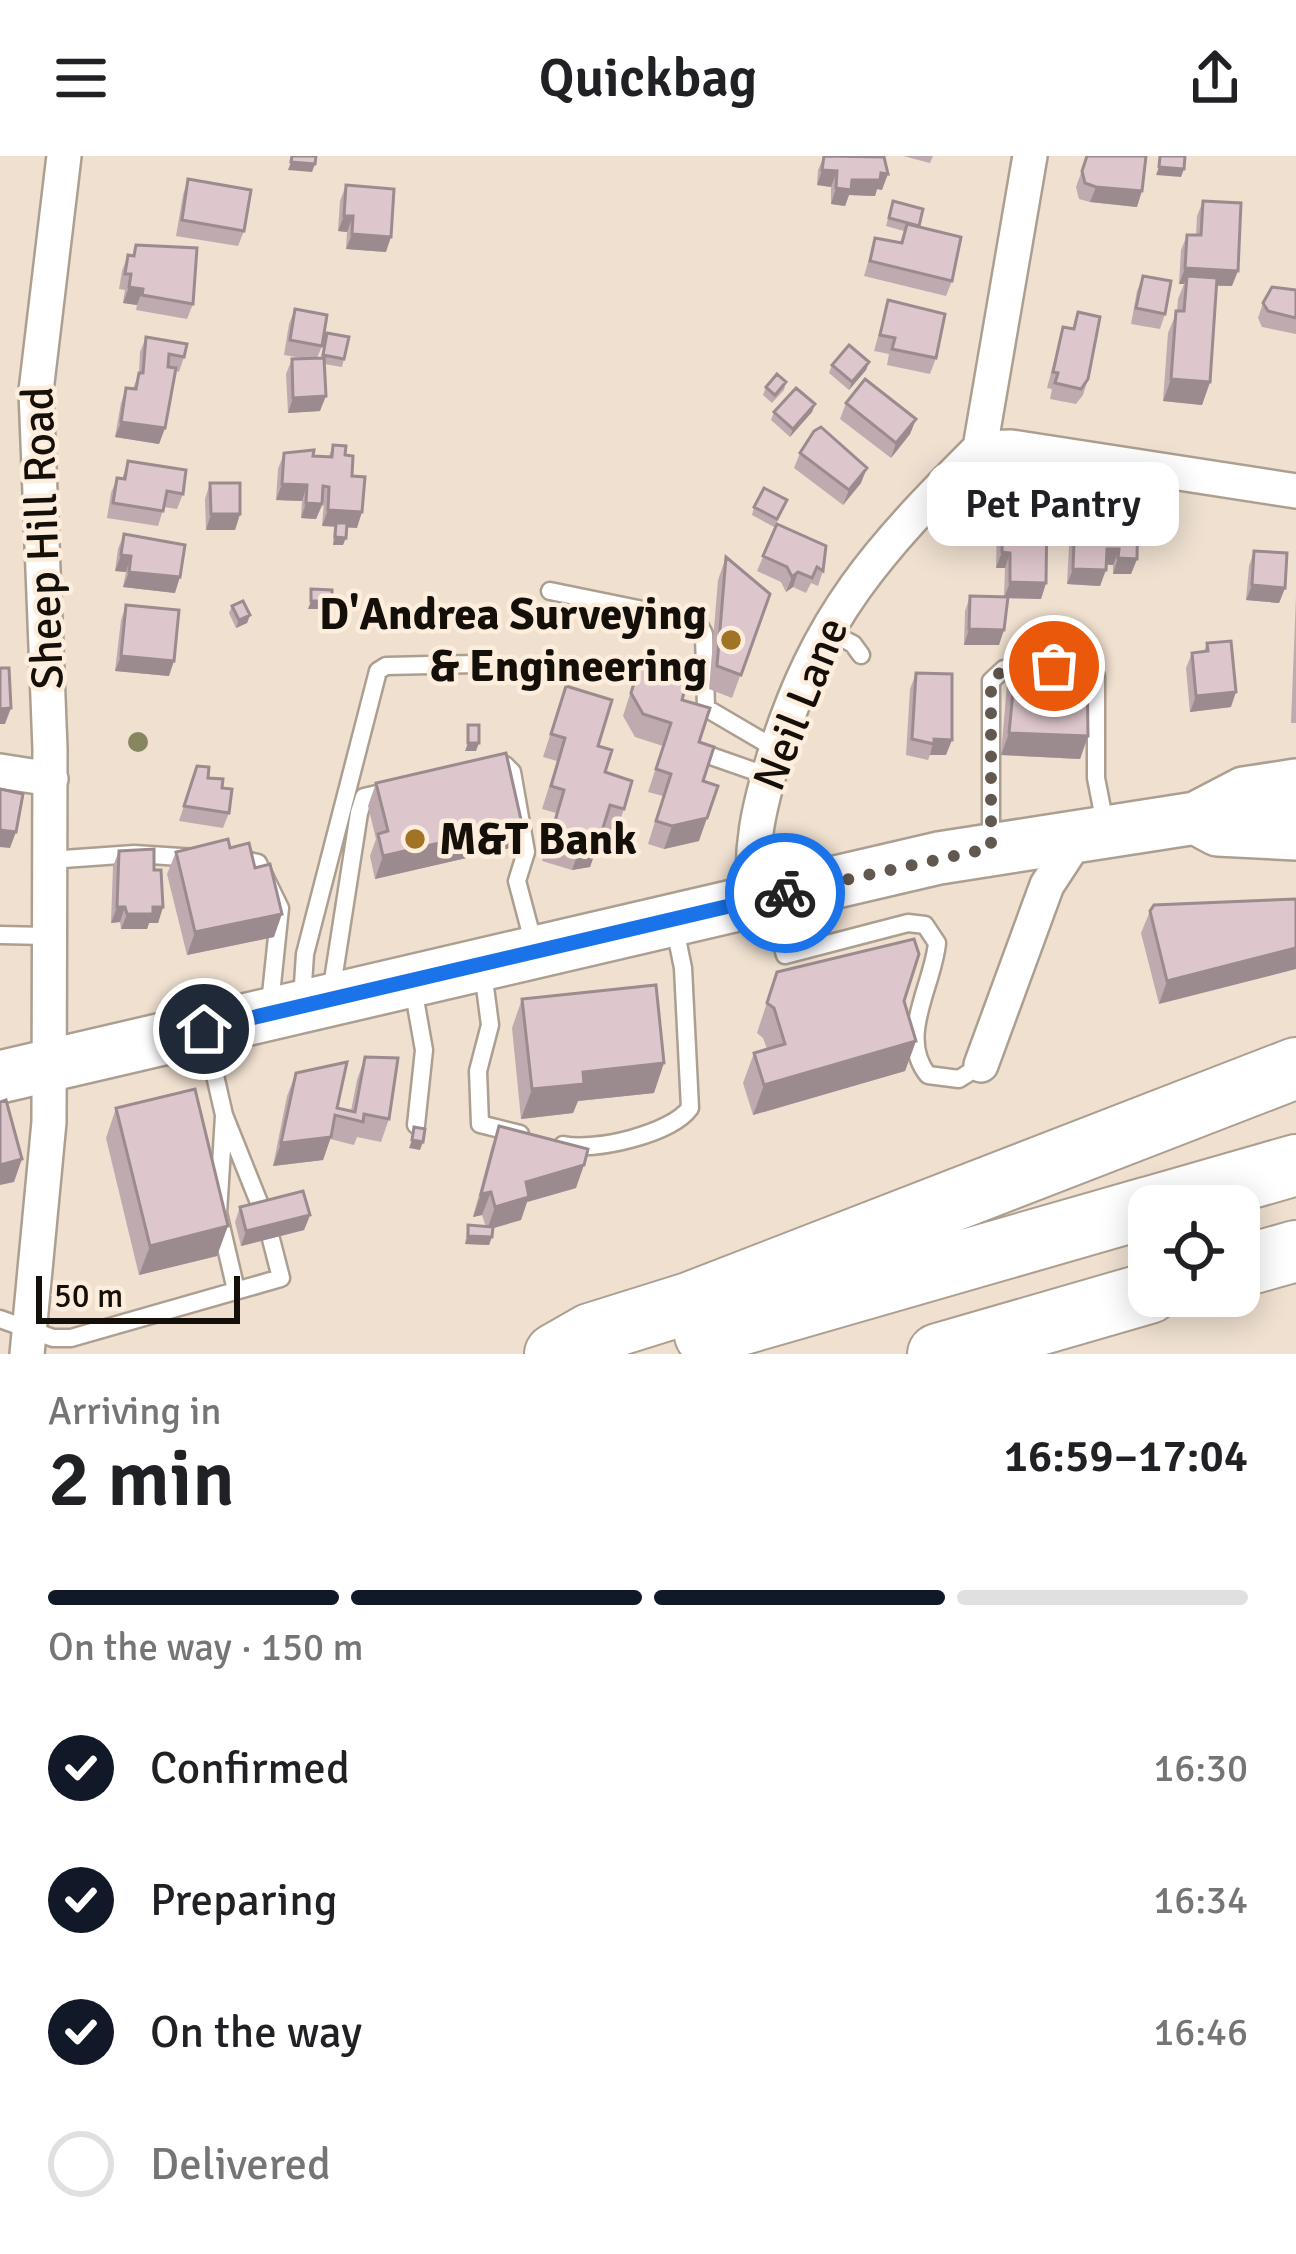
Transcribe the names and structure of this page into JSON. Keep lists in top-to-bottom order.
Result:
{
  "streets": {
    "street": ["Sheep Hill Road", "Neil Lane"]
  },
  "places": ["D'Andrea Surveying & Engineering", "Pet Pantry", "M&T Bank"],
  "scale_bar": "50 m",
  "page": {
    "header": "Quickbag",
    "bubble": "Pet Pantry",
    "scale": "50 m",
    "heading": ["2 min", "Arriving in", "16:59–17:04"],
    "bar": "On the way · 150 m",
    "list": [
      ["Confirmed", "16:30"],
      ["Preparing", "16:34"],
      ["On the way", "16:46"],
      "Delivered"
    ]
  }
}
